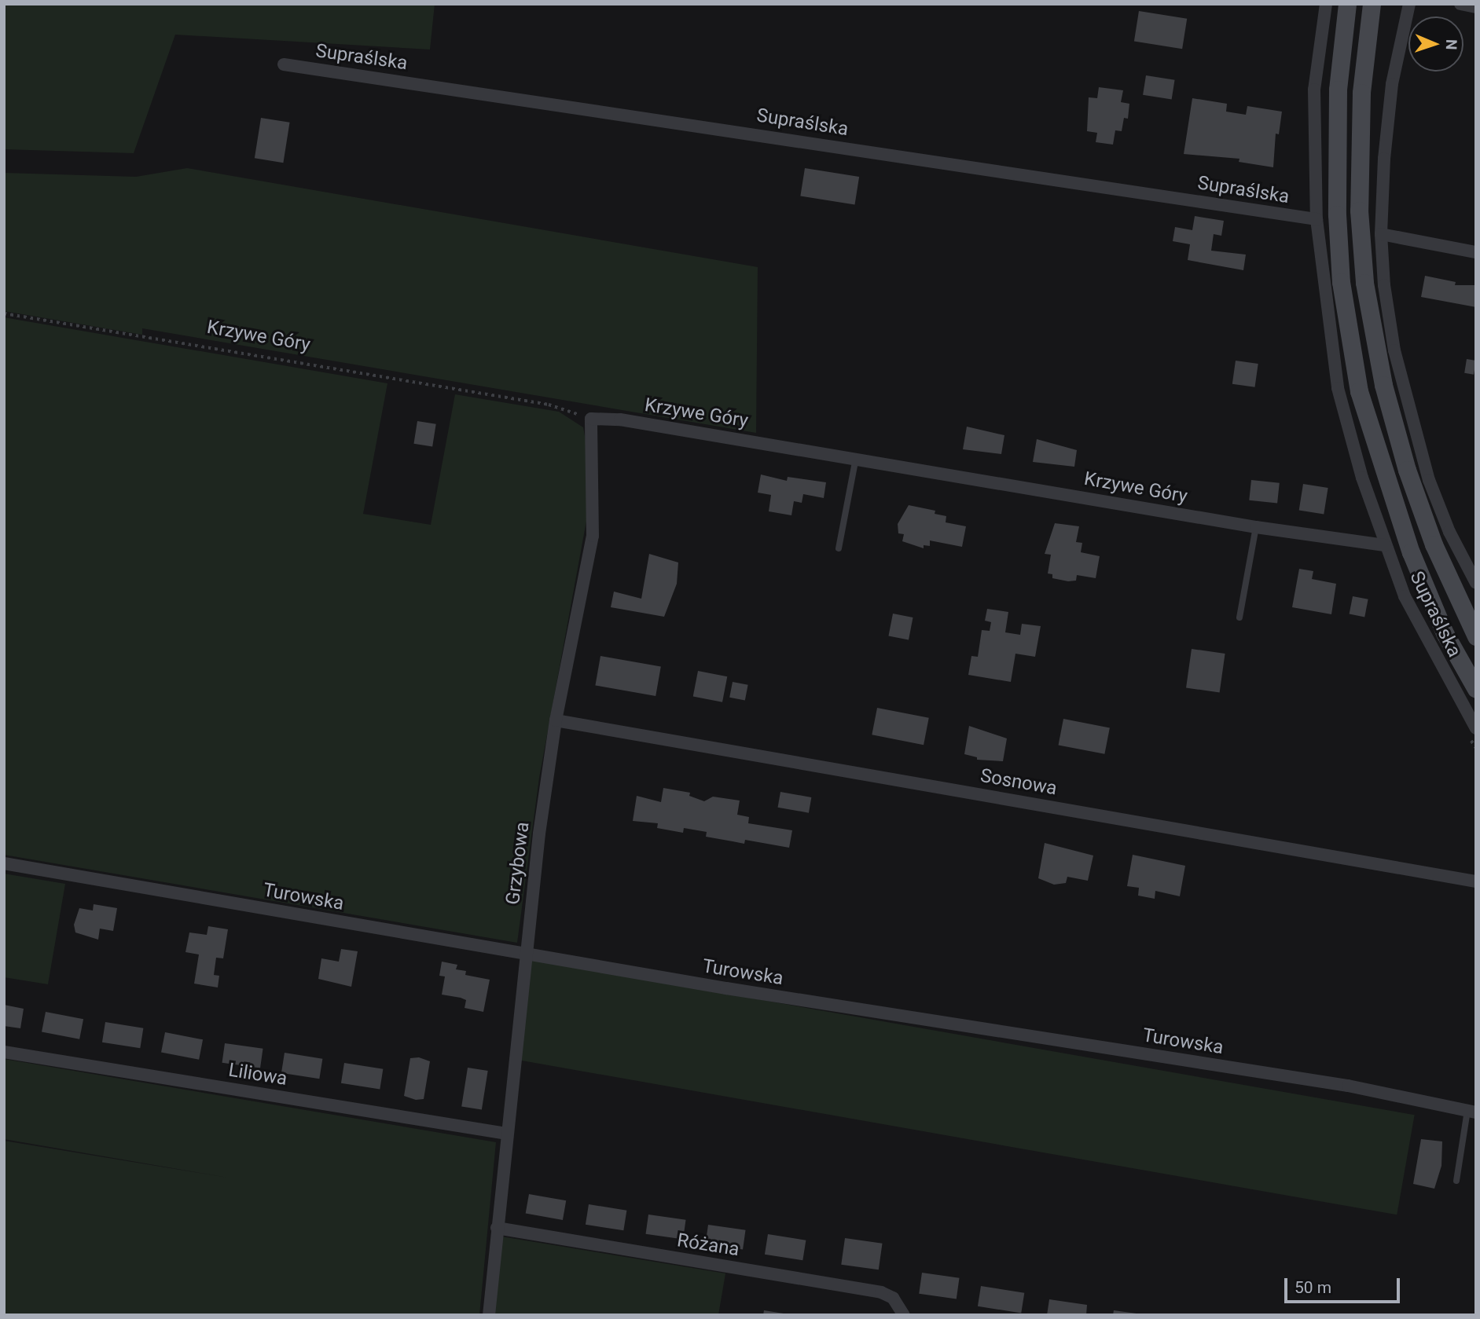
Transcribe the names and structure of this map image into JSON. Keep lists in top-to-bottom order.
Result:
{
  "streets": {
    "street": [
      "Supraślska",
      "Krzywe Góry",
      "Sosnowa",
      "Grzybowa",
      "Turowska",
      "Liliowa",
      "Różana"
    ]
  },
  "crossings": [
    ["Supraślska", "Krzywe Góry"],
    ["Krzywe Góry", "Grzybowa"],
    ["Sosnowa", "Grzybowa"],
    ["Grzybowa", "Turowska"],
    ["Grzybowa", "Liliowa"],
    ["Grzybowa", "Różana"]
  ],
  "scale_bar": "50 m",
  "north": "right"
}
